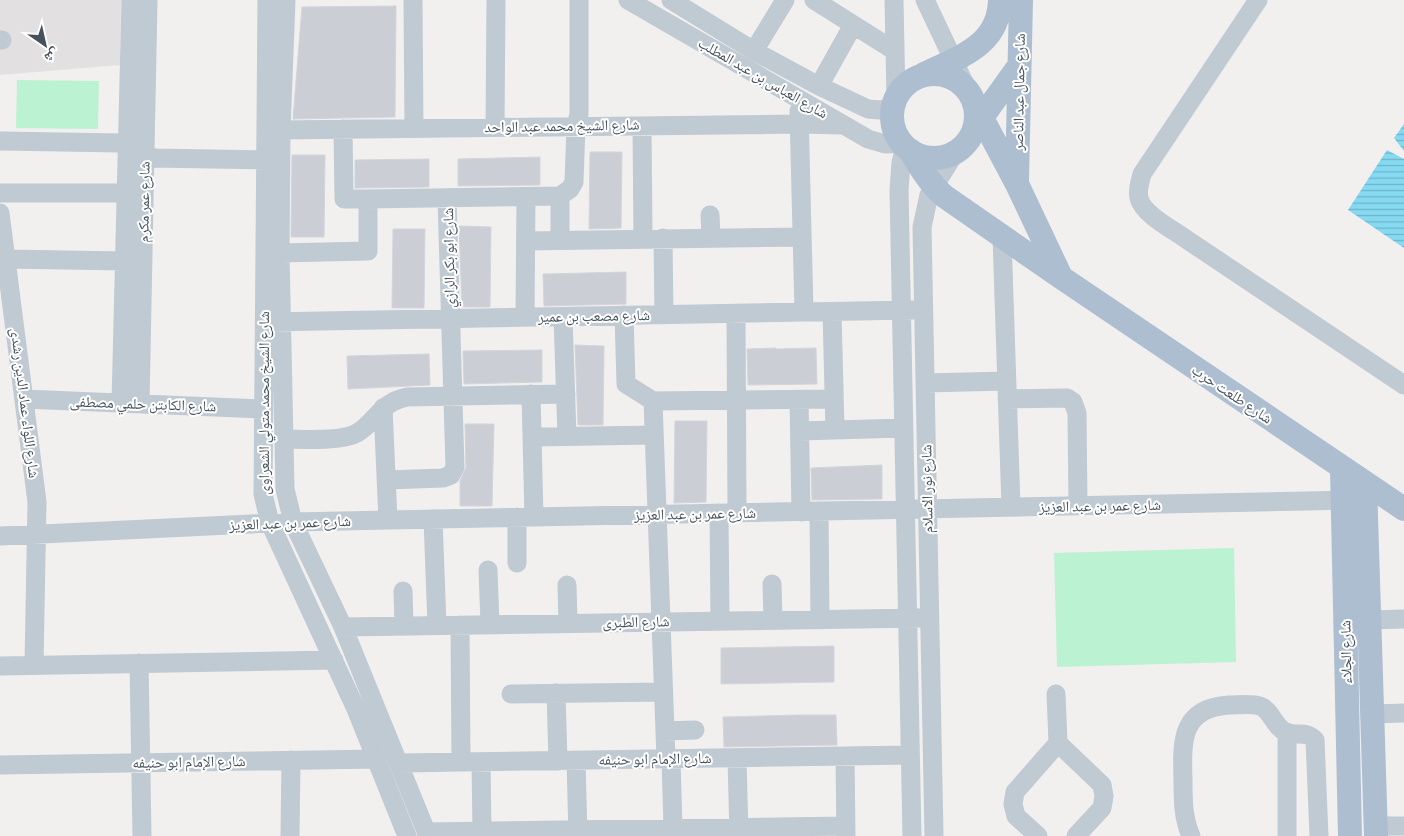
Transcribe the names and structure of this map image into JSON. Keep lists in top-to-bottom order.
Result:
{
  "streets": {
    "main road": ["شارع جمال عبد الناصر", "شارع طلعت حرب", "شارع الجلاء"],
    "street": [
      "شارع العباس بن عبد المطلب",
      "شارع الشيخ محمد عبد الواحد",
      "شارع عمر مكرم",
      "شارع ابو بكر الرازي",
      "شارع مصعب بن عمير",
      "شارع اللواء عماد الدين رشدى",
      "شارع الشيخ محمد متولي الشعراوى",
      "شارع الكابتن حلمي مصطفى",
      "شارع نور الاسلام",
      "شارع عمر بن عبد العزيز",
      "شارع الطبرى",
      "شارع الإمام ابو حنيفه"
    ]
  },
  "crossings": [
    ["شارع العباس بن عبد المطلب", "شارع جمال عبد الناصر"],
    ["شارع العباس بن عبد المطلب", "شارع الشيخ محمد عبد الواحد"],
    ["شارع العباس بن عبد المطلب", "شارع طلعت حرب"],
    ["شارع العباس بن عبد المطلب", "شارع نور الاسلام"],
    ["شارع جمال عبد الناصر", "شارع طلعت حرب"],
    ["شارع جمال عبد الناصر", "شارع نور الاسلام"],
    ["شارع الشيخ محمد عبد الواحد", "شارع الشيخ محمد متولي الشعراوى"],
    ["شارع عمر مكرم", "شارع الكابتن حلمي مصطفى"],
    ["شارع ابو بكر الرازي", "شارع مصعب بن عمير"],
    ["شارع مصعب بن عمير", "شارع الشيخ محمد متولي الشعراوى"],
    ["شارع مصعب بن عمير", "شارع نور الاسلام"],
    ["شارع طلعت حرب", "شارع نور الاسلام"],
    ["شارع طلعت حرب", "شارع الجلاء"],
    ["شارع اللواء عماد الدين رشدى", "شارع الكابتن حلمي مصطفى"],
    ["شارع اللواء عماد الدين رشدى", "شارع عمر بن عبد العزيز"],
    ["شارع الشيخ محمد متولي الشعراوى", "شارع الكابتن حلمي مصطفى"],
    ["شارع الشيخ محمد متولي الشعراوى", "شارع عمر بن عبد العزيز"],
    ["شارع الشيخ محمد متولي الشعراوى", "شارع الطبرى"],
    ["شارع الشيخ محمد متولي الشعراوى", "شارع الإمام ابو حنيفه"],
    ["شارع نور الاسلام", "شارع عمر بن عبد العزيز"],
    ["شارع نور الاسلام", "شارع الطبرى"],
    ["شارع نور الاسلام", "شارع الإمام ابو حنيفه"],
    ["شارع عمر بن عبد العزيز", "شارع الجلاء"]
  ],
  "north": "bottom right"
}
